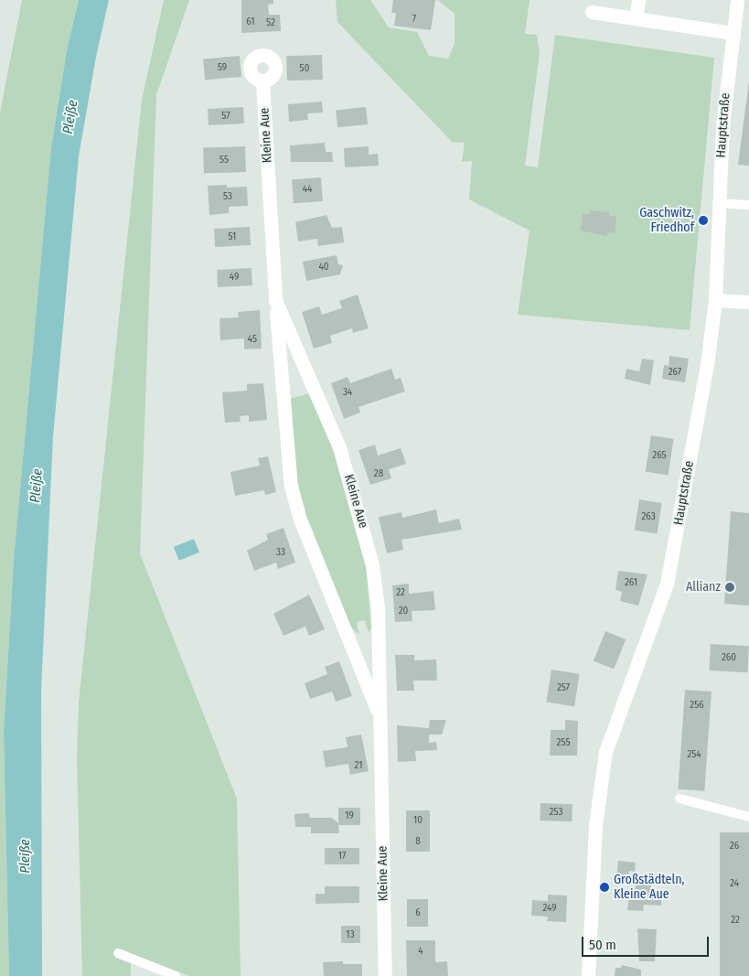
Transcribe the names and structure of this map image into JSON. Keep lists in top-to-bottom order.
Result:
{
  "streets": {
    "street": ["Hauptstraße", "Kleine Aue"]
  },
  "water": ["Pleiße"],
  "places": ["Gaschwitz, Friedhof", "Allianz", "Großstädteln, Kleine Aue"],
  "house_numbers": [
    "7",
    "61",
    "52",
    "59",
    "50",
    "57",
    "55",
    "44",
    "53",
    "51",
    "40",
    "49",
    "45",
    "267",
    "34",
    "265",
    "28",
    "263",
    "33",
    "261",
    "22",
    "20",
    "260",
    "257",
    "256",
    "255",
    "254",
    "21",
    "253",
    "19",
    "10",
    "8",
    "26",
    "17",
    "24",
    "249",
    "6",
    "22",
    "13",
    "4"
  ],
  "scale_bar": "50 m"
}
